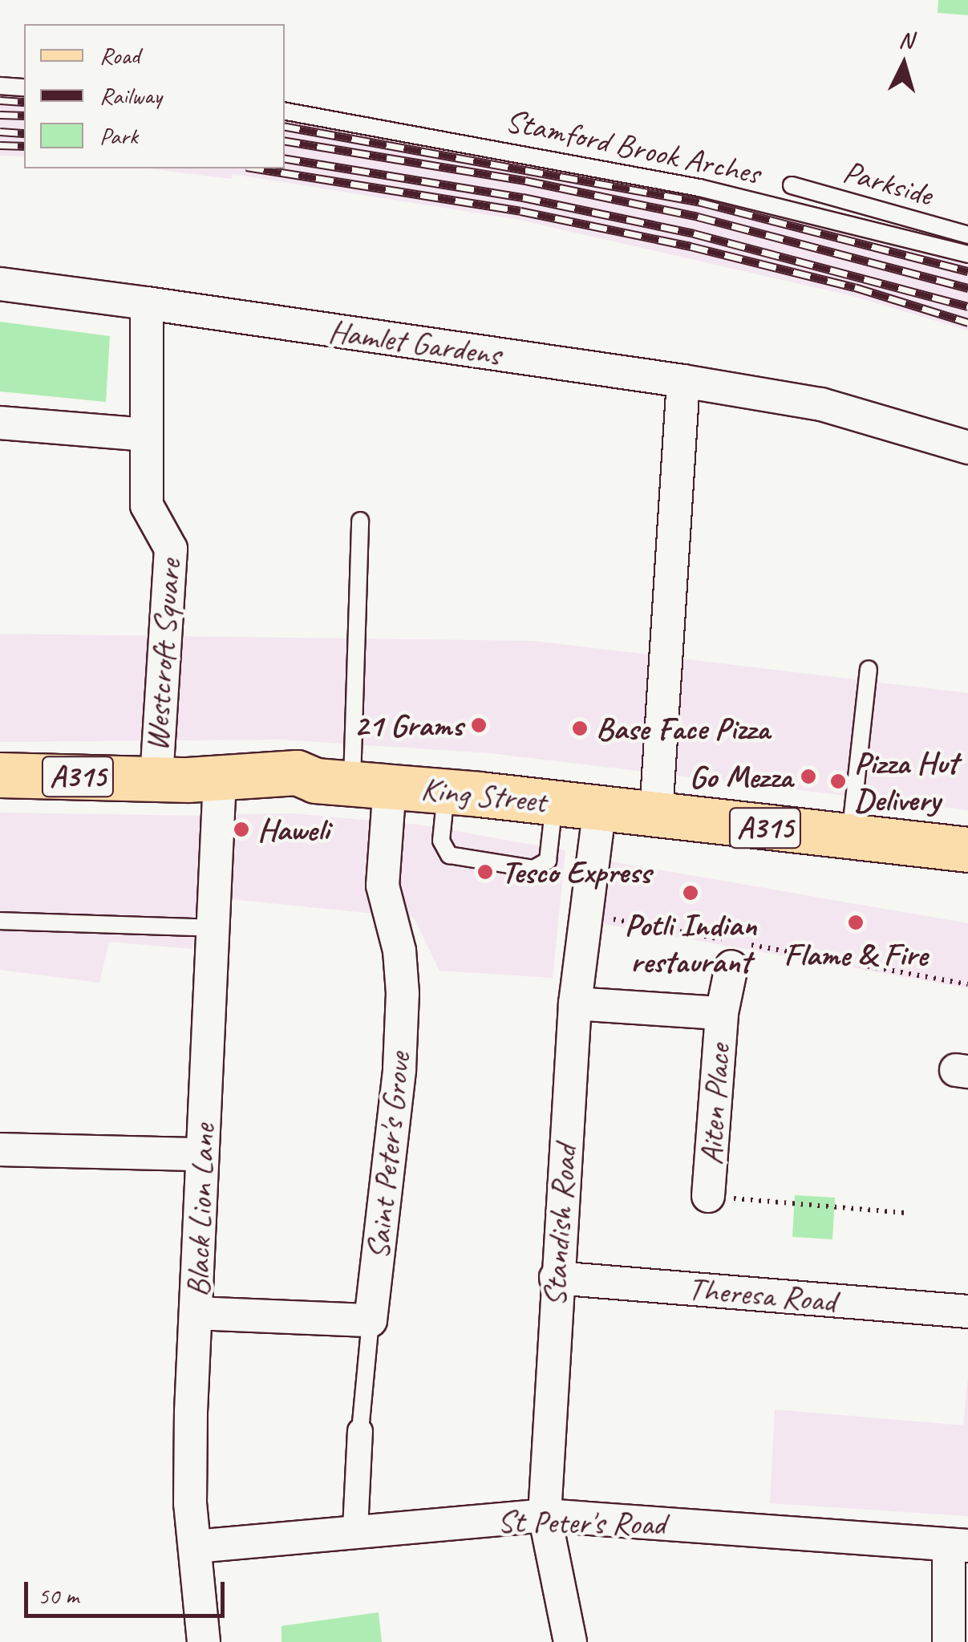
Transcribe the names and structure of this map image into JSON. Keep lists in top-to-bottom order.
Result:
{
  "streets": {
    "main road": ["A315", "King Street"],
    "street": [
      "Hamlet Gardens",
      "Westcroft Square",
      "Aiten Place",
      "Saint Peter's Grove",
      "Black Lion Lane",
      "Standish Road",
      "Theresa Road",
      "St Peter's Road"
    ],
    "lane": ["Stamford Brook Arches", "Parkside"]
  },
  "crossings": [
    ["Hamlet Gardens", "Westcroft Square"],
    ["Westcroft Square", "King Street"],
    ["King Street", "Saint Peter's Grove"],
    ["King Street", "Black Lion Lane"],
    ["King Street", "Standish Road"],
    ["Aiten Place", "Standish Road"],
    ["Saint Peter's Grove", "St Peter's Road"],
    ["Black Lion Lane", "St Peter's Road"],
    ["Standish Road", "Theresa Road"],
    ["Standish Road", "St Peter's Road"]
  ],
  "places": [
    "21 Grams",
    "Base Face Pizza",
    "Go Mezza",
    "Pizza Hut Delivery",
    "Haweli",
    "Tesco Express",
    "Potli Indian restaurant",
    "Flame & Fire"
  ],
  "legend": ["Road", "Railway", "Park"],
  "scale_bar": "50 m",
  "north": "top"
}
